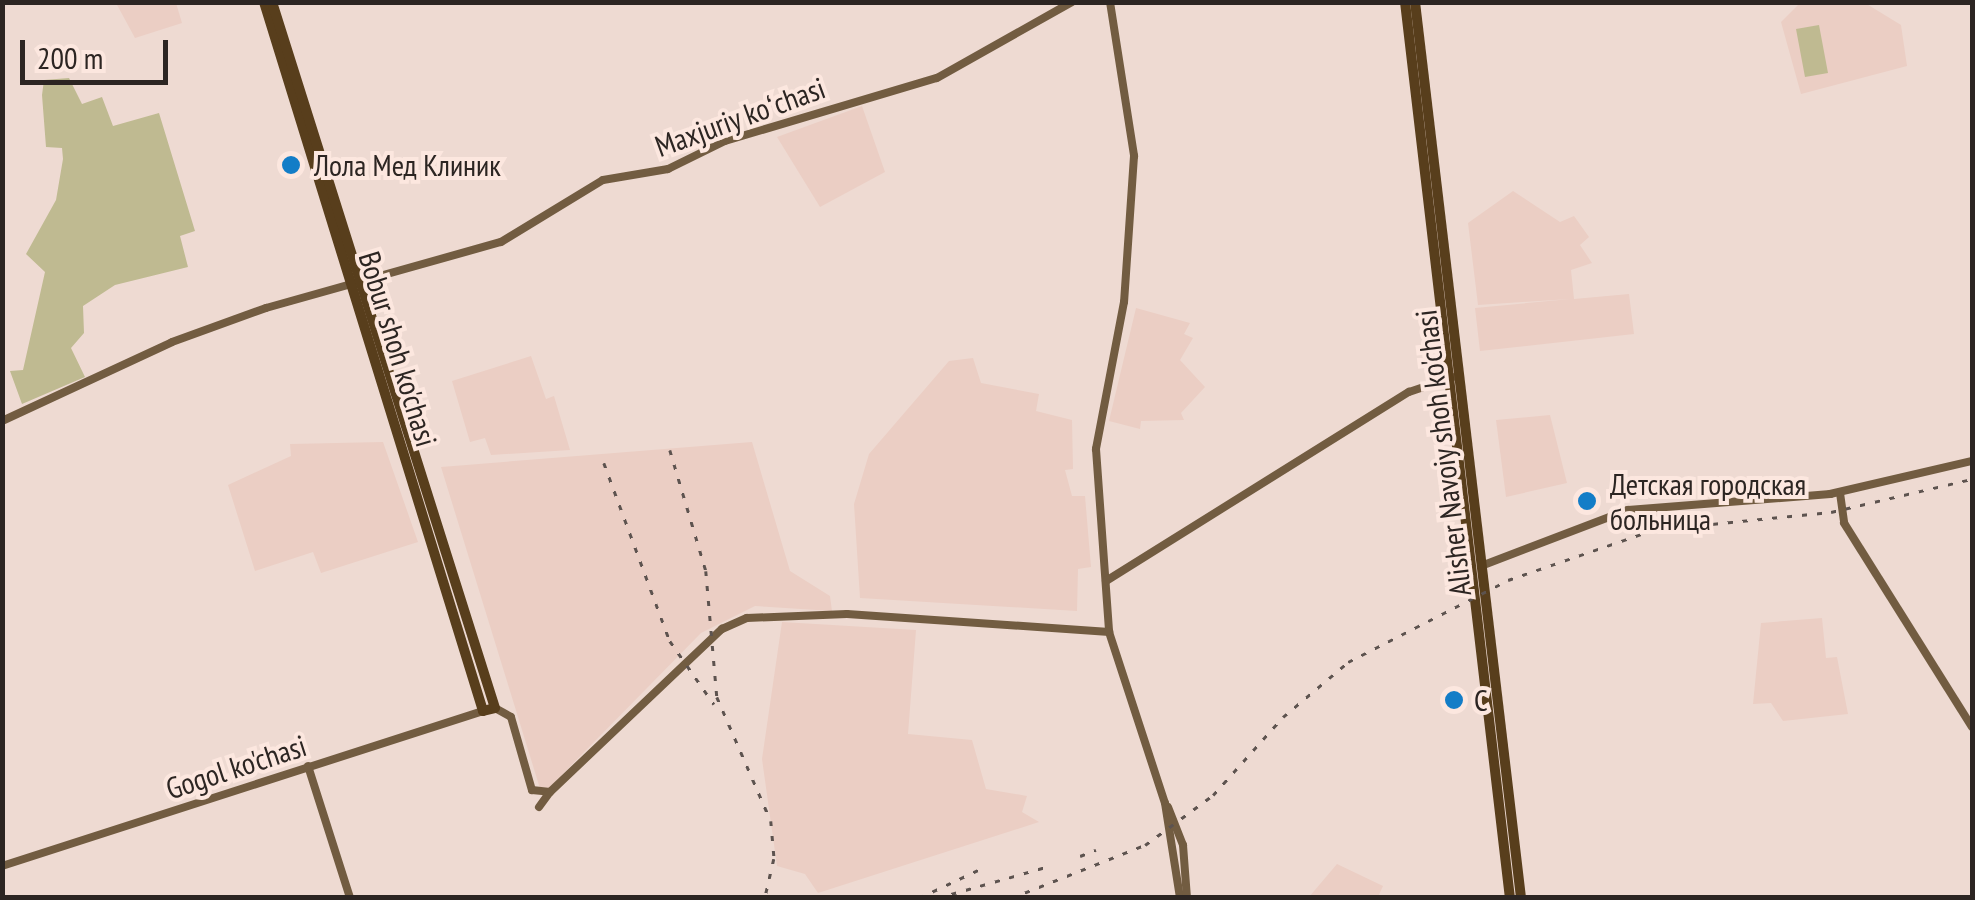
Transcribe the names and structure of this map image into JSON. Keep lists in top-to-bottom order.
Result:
{
  "streets": {
    "main road": [
      "Maxjuriy koʻchasi",
      "Bobur shoh ko'chasi",
      "Alisher Navoiy shoh ko'chasi",
      "Gogol ko'chasi"
    ]
  },
  "crossings": [
    ["Maxjuriy koʻchasi", "Bobur shoh ko'chasi"],
    ["Bobur shoh ko'chasi", "Gogol ko'chasi"]
  ],
  "places": ["Лола Мед Клиник", "Детская городская больница", "С"],
  "scale_bar": "200 m"
}
